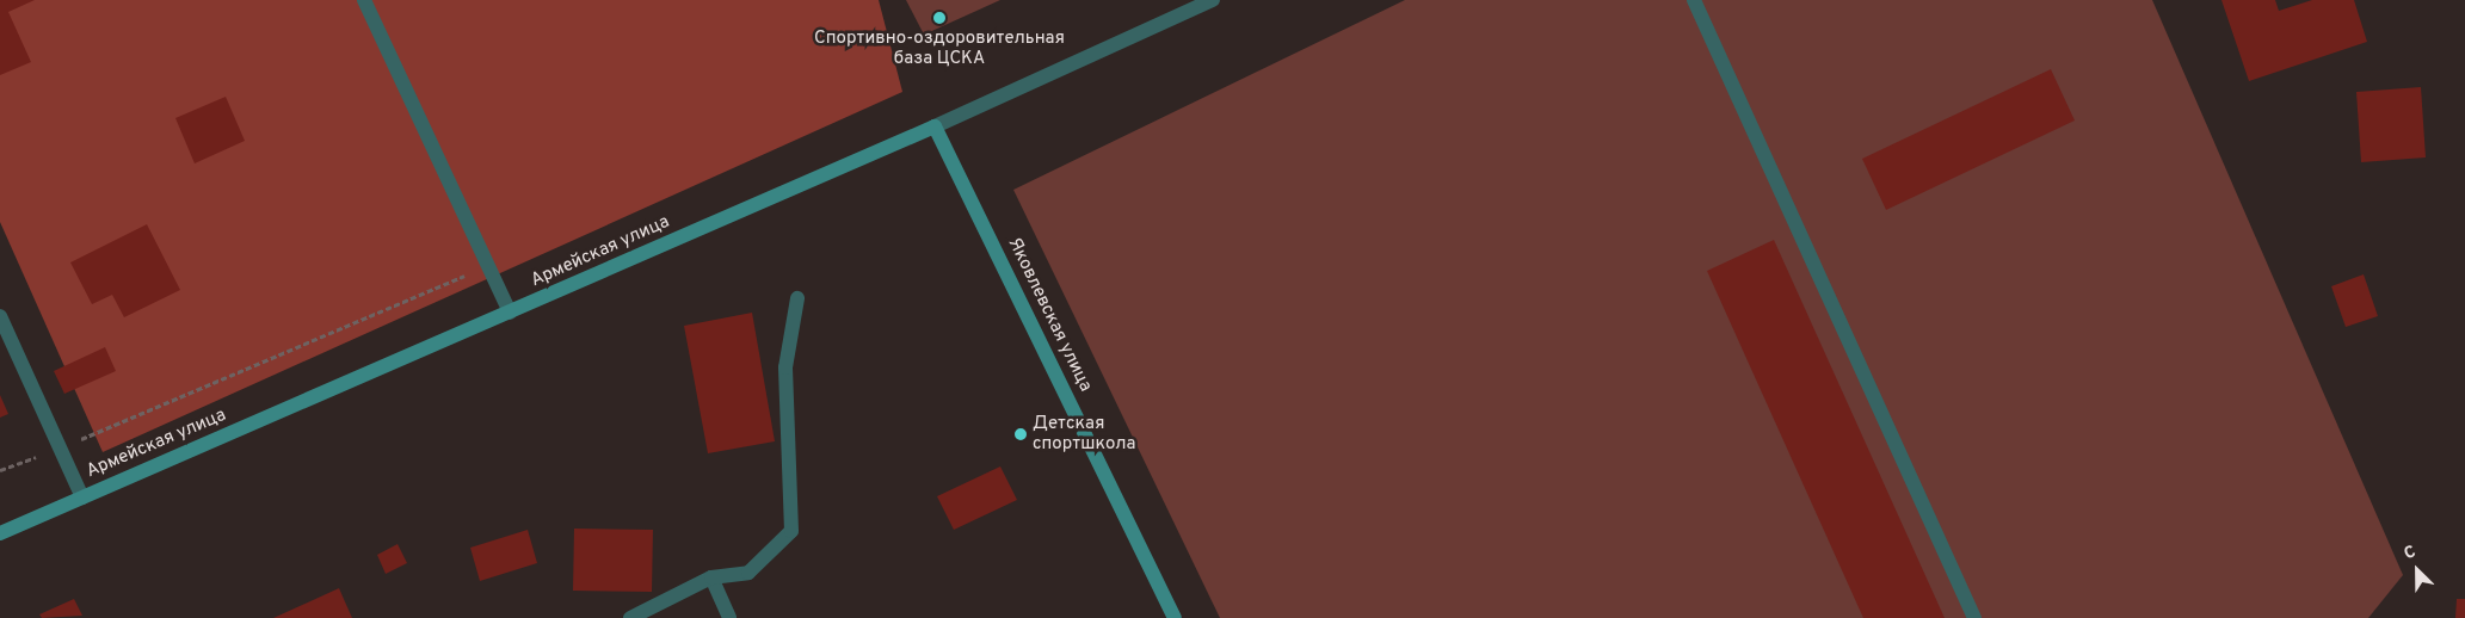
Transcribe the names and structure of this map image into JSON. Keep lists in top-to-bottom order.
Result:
{
  "streets": {
    "street": ["Армейская улица", "Яковлевская улица"]
  },
  "crossings": [
    ["Армейская улица", "Яковлевская улица"]
  ],
  "places": ["Спортивно-оздоровительная база ЦСКА", "Детская спортшкола"],
  "north": "top left"
}
